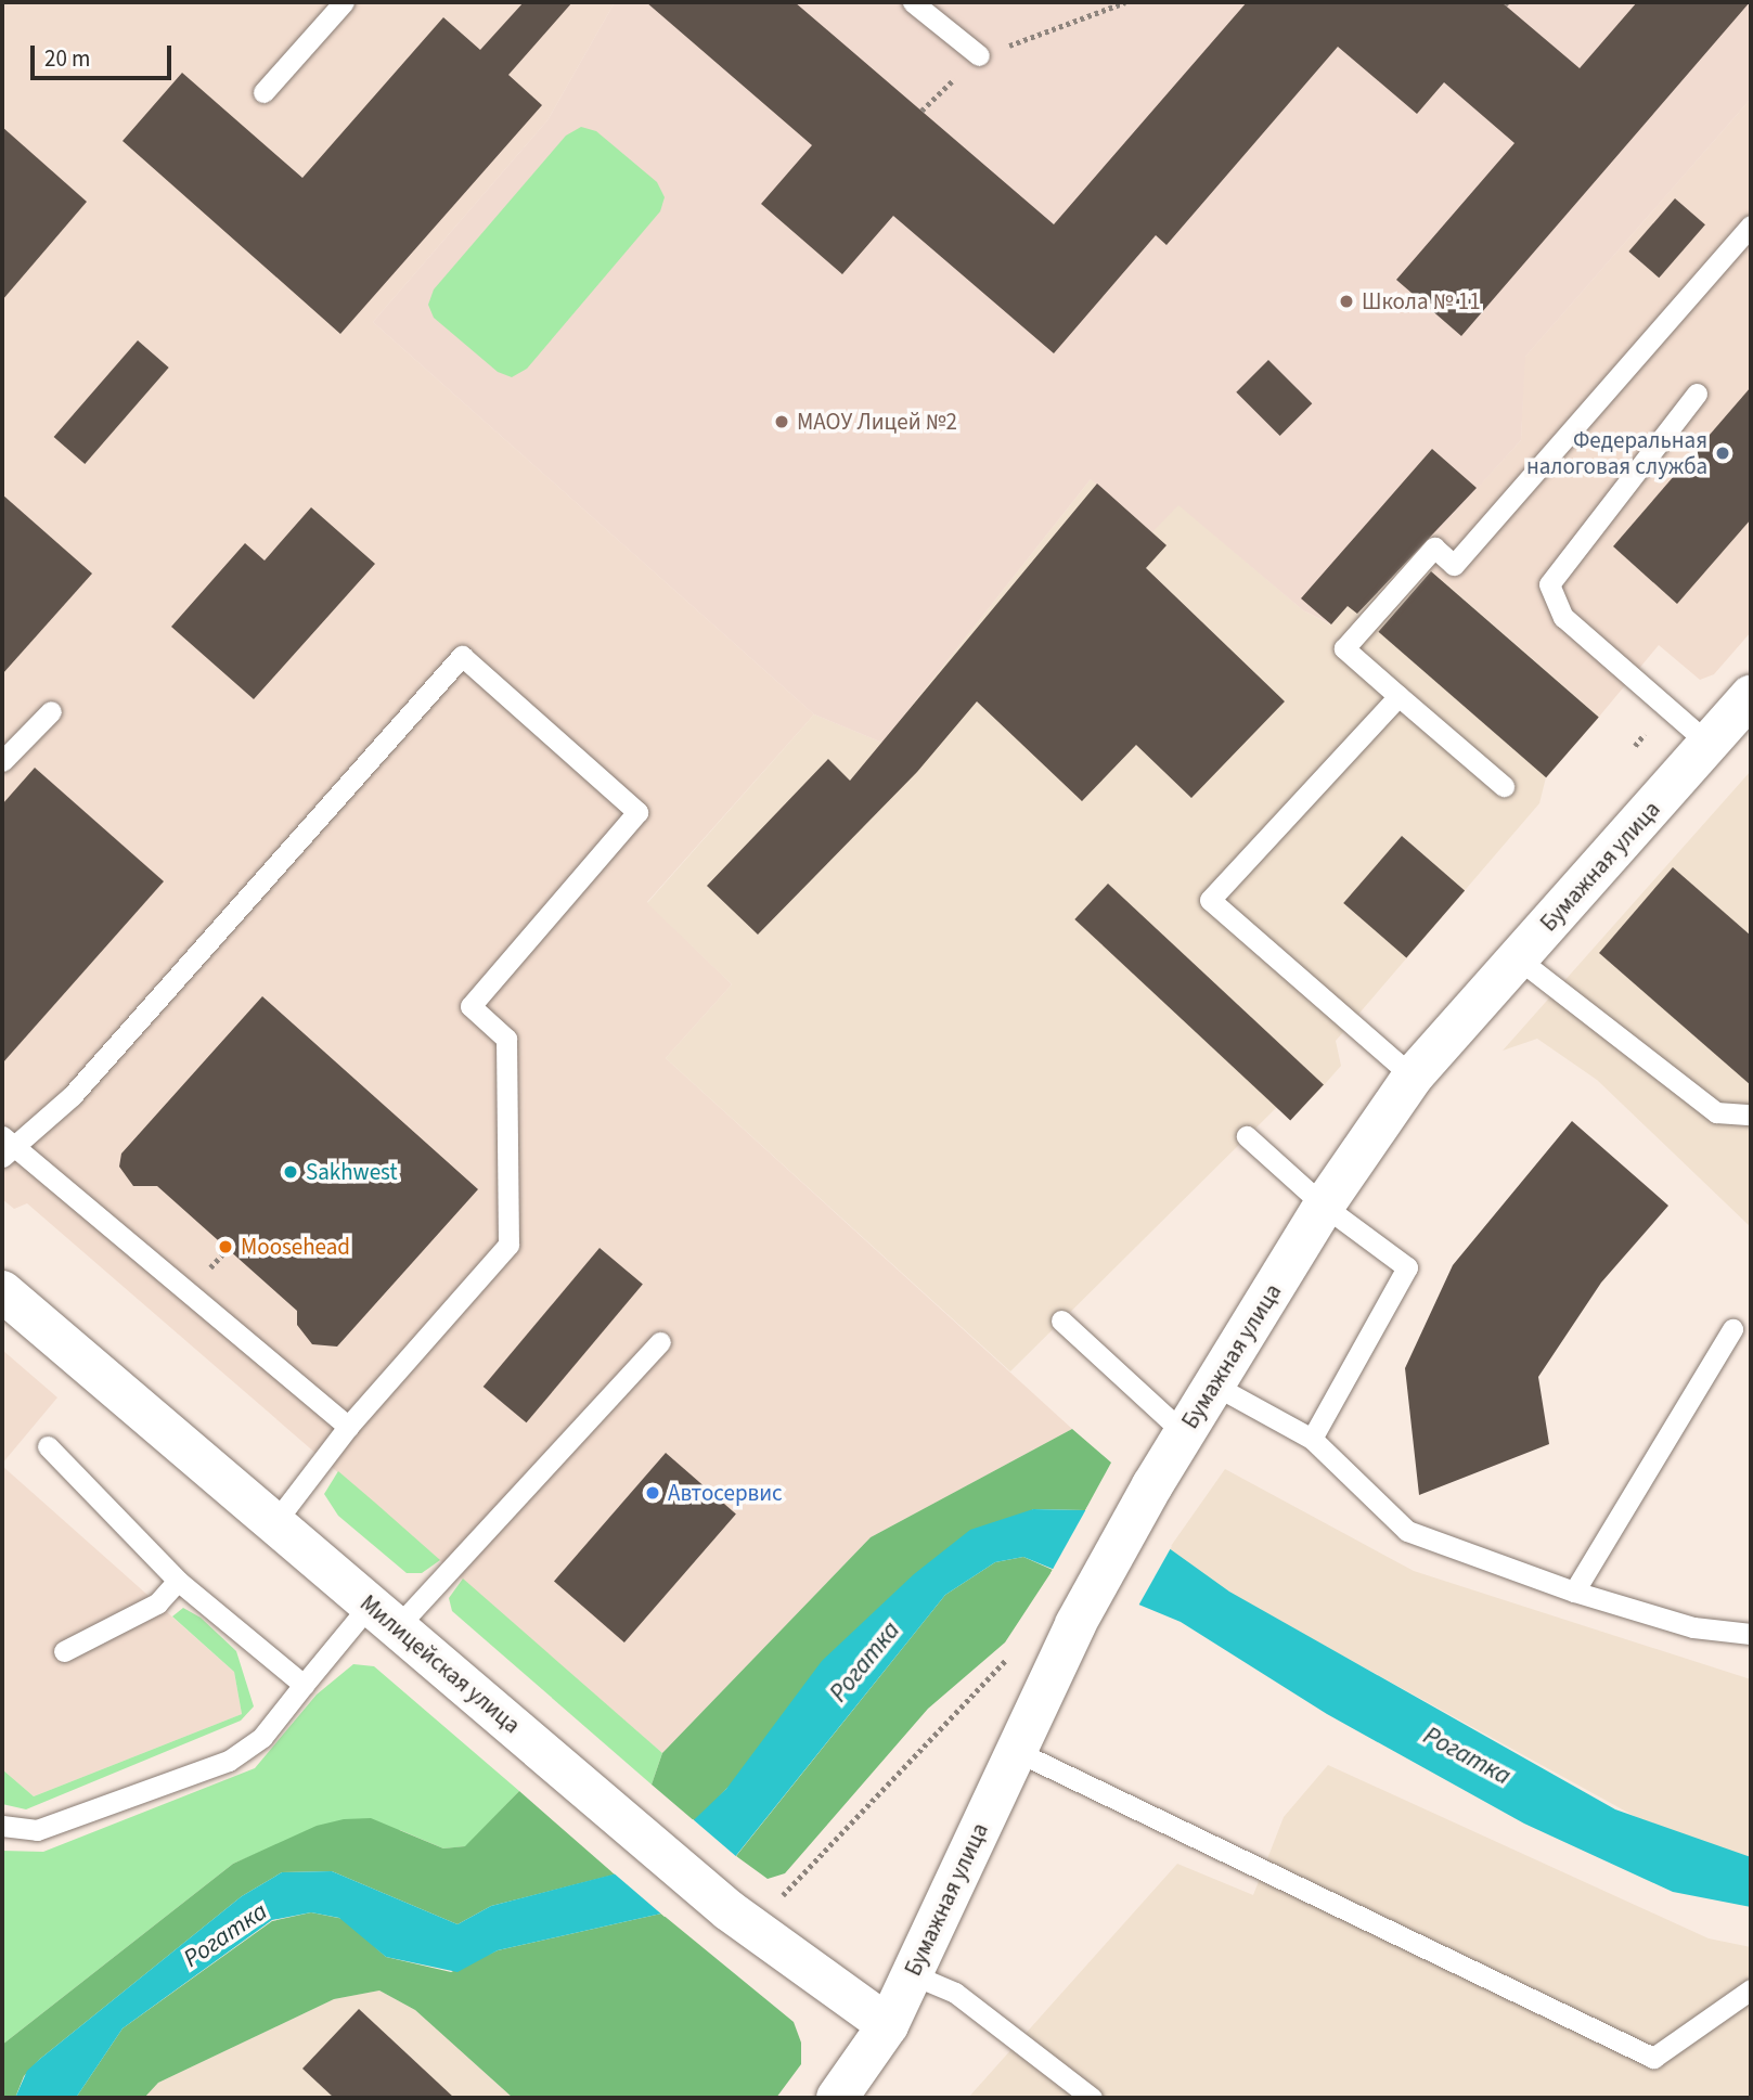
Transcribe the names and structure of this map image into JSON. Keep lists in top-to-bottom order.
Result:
{
  "streets": {
    "street": ["Бумажная улица", "Милицейская улица"]
  },
  "crossings": [
    ["Бумажная улица", "Милицейская улица"]
  ],
  "water": ["Рогатка"],
  "places": [
    "Школа № 11",
    "МАОУ Лицей №2",
    "Федеральная налоговая служба",
    "Sakhwest",
    "Moosehead",
    "Автосервис"
  ],
  "scale_bar": "20 m"
}
